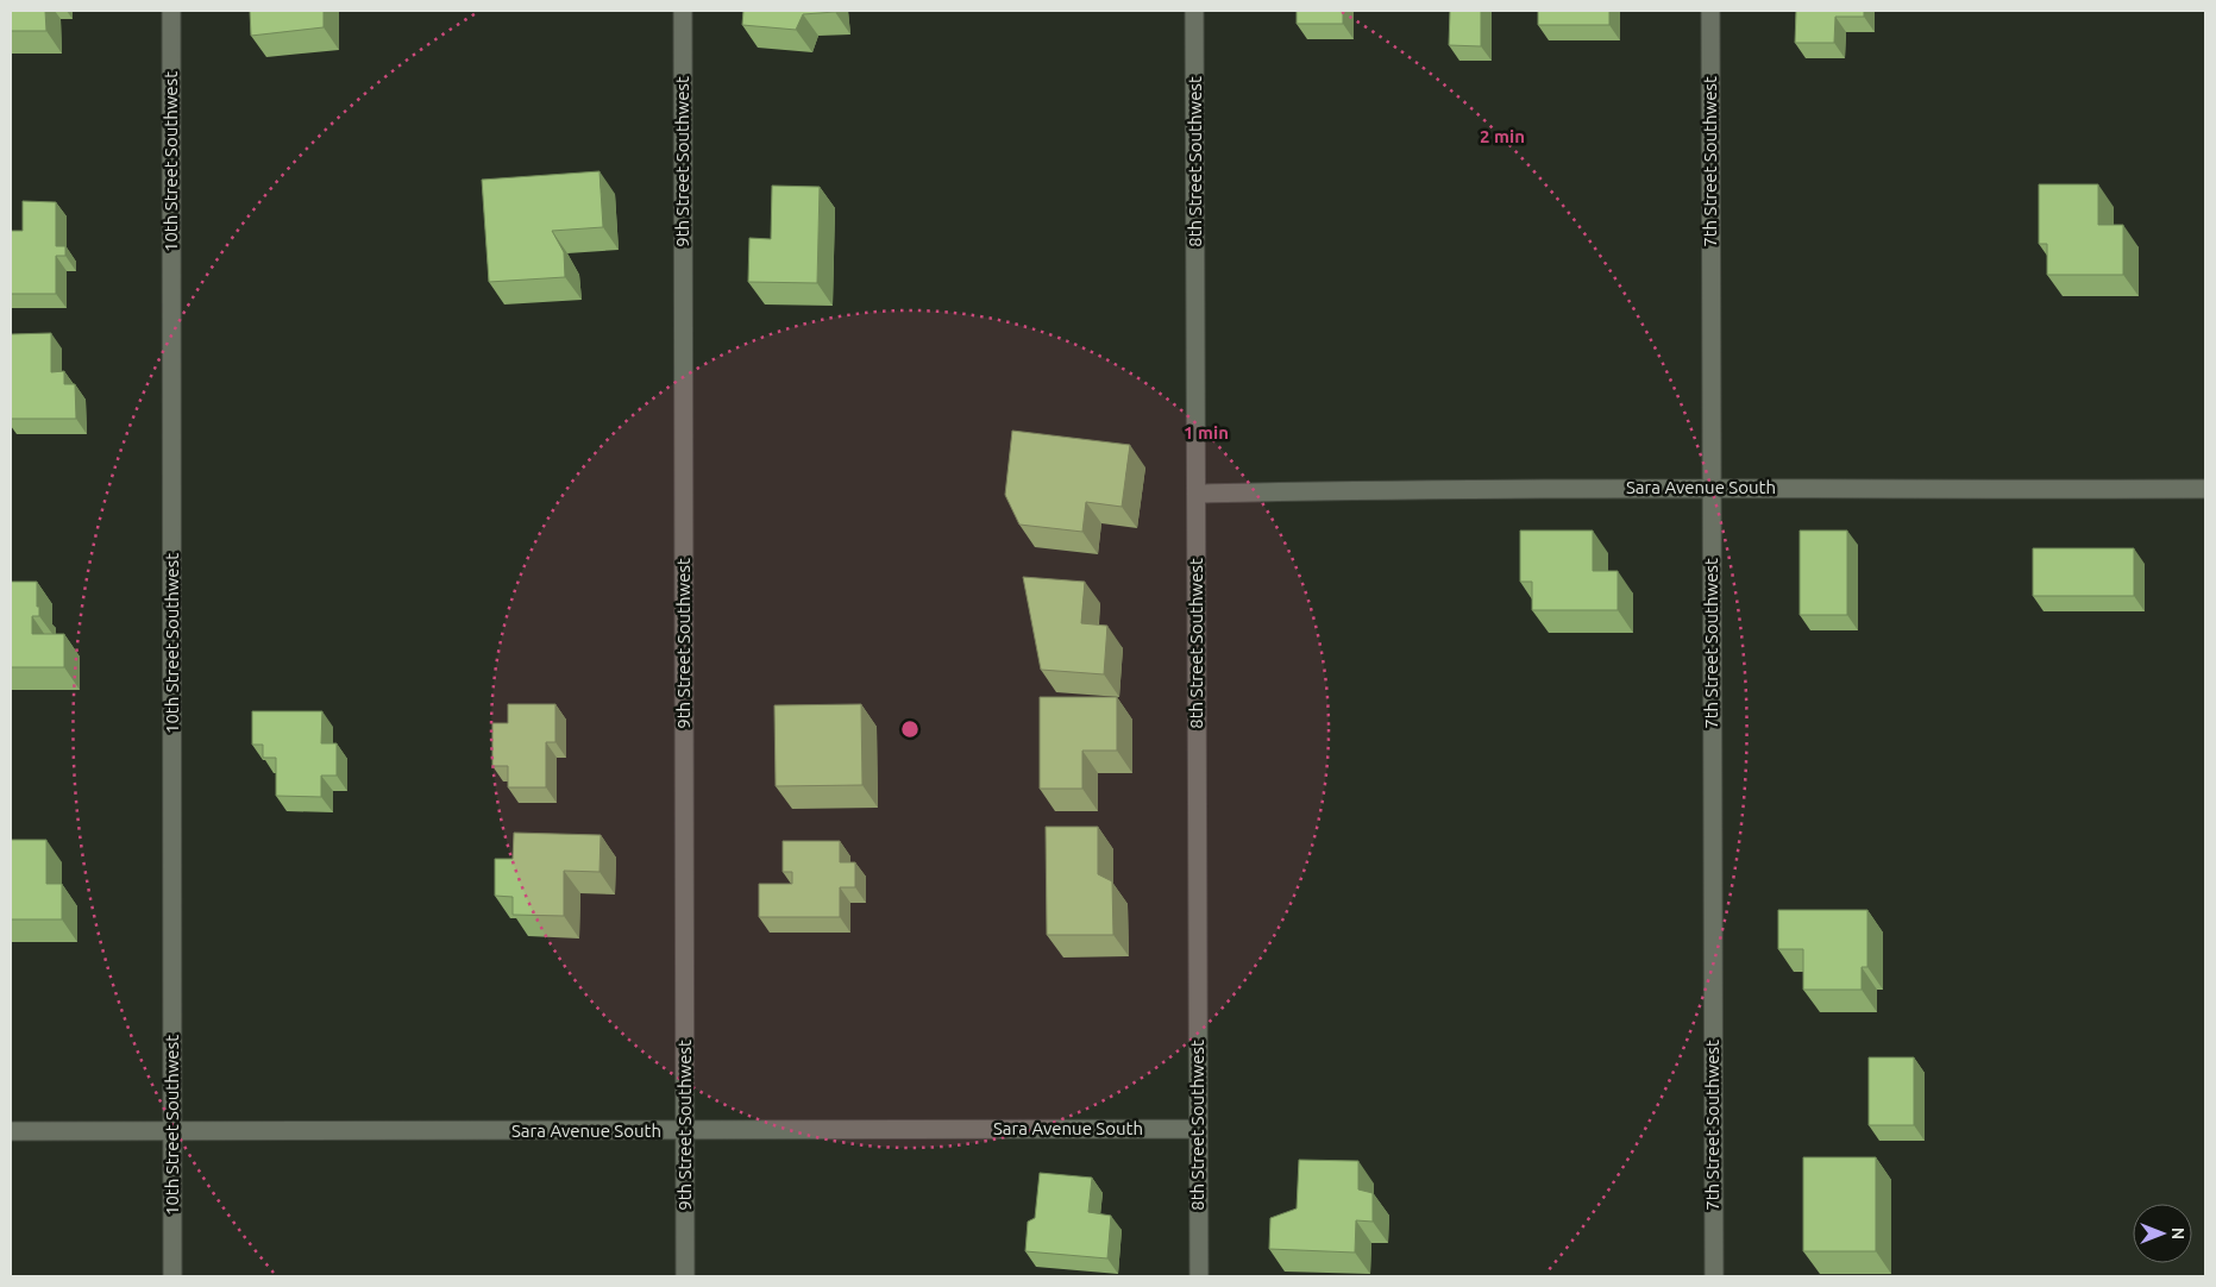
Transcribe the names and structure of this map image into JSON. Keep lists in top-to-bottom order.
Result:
{
  "streets": {
    "street": [
      "10th Street Southwest",
      "9th Street Southwest",
      "8th Street Southwest",
      "7th Street Southwest",
      "Sara Avenue South"
    ]
  },
  "crossings": [
    ["10th Street Southwest", "Sara Avenue South"],
    ["9th Street Southwest", "Sara Avenue South"],
    ["8th Street Southwest", "Sara Avenue South"],
    ["7th Street Southwest", "Sara Avenue South"]
  ],
  "north": "right",
  "rings": ["2 min", "1 min"]
}
